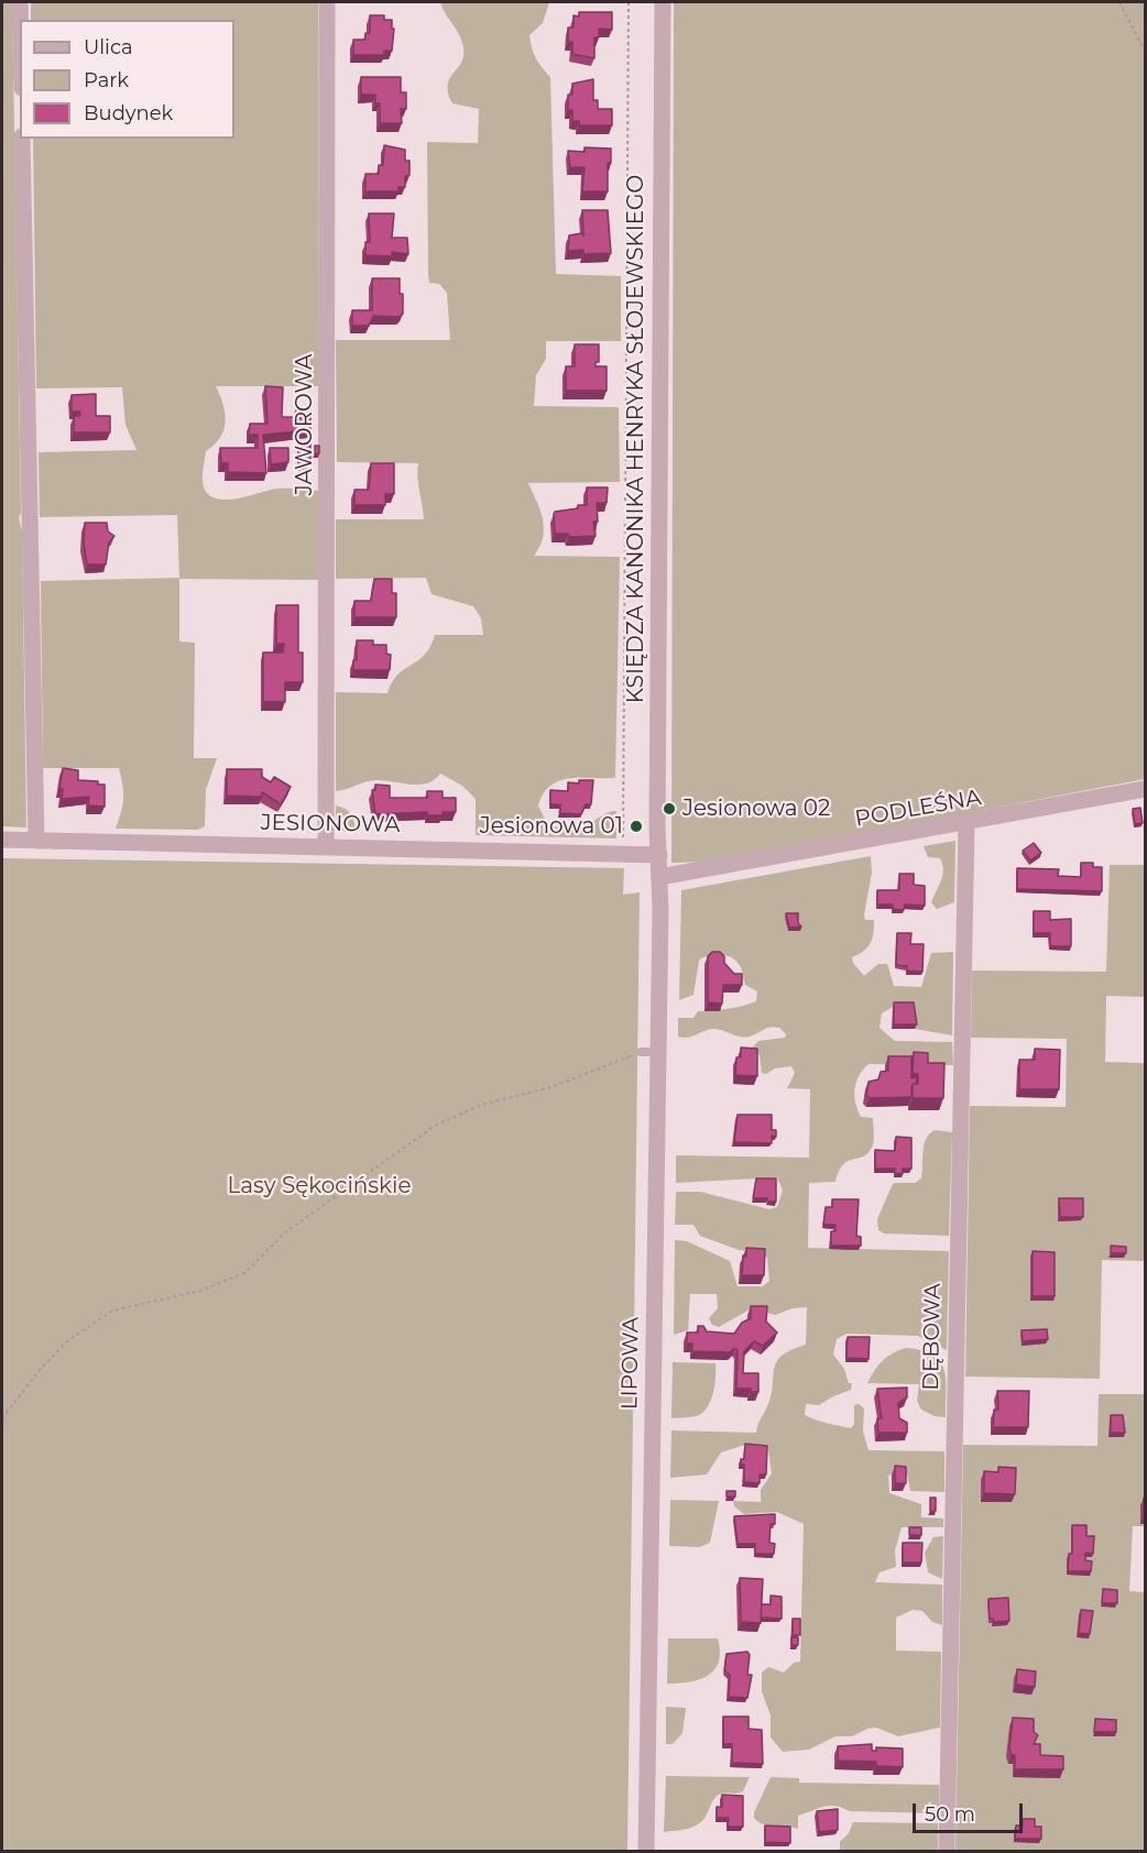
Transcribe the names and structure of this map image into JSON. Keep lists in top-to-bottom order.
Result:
{
  "streets": {
    "street": [
      "JAWOROWA",
      "KSIĘDZA KANONIKA HENRYKA SŁOJEWSKIEGO",
      "PODLEŚNA",
      "JESIONOWA",
      "DĘBOWA",
      "LIPOWA"
    ]
  },
  "crossings": [
    ["JAWOROWA", "JESIONOWA"],
    ["KSIĘDZA KANONIKA HENRYKA SŁOJEWSKIEGO", "PODLEŚNA"],
    ["KSIĘDZA KANONIKA HENRYKA SŁOJEWSKIEGO", "JESIONOWA"],
    ["KSIĘDZA KANONIKA HENRYKA SŁOJEWSKIEGO", "LIPOWA"],
    ["PODLEŚNA", "DĘBOWA"],
    ["PODLEŚNA", "LIPOWA"]
  ],
  "parks": ["Lasy Sękocińskie"],
  "places": ["Jesionowa 02", "Jesionowa 01"],
  "legend": ["Ulica", "Park", "Budynek"],
  "scale_bar": "50 m"
}
